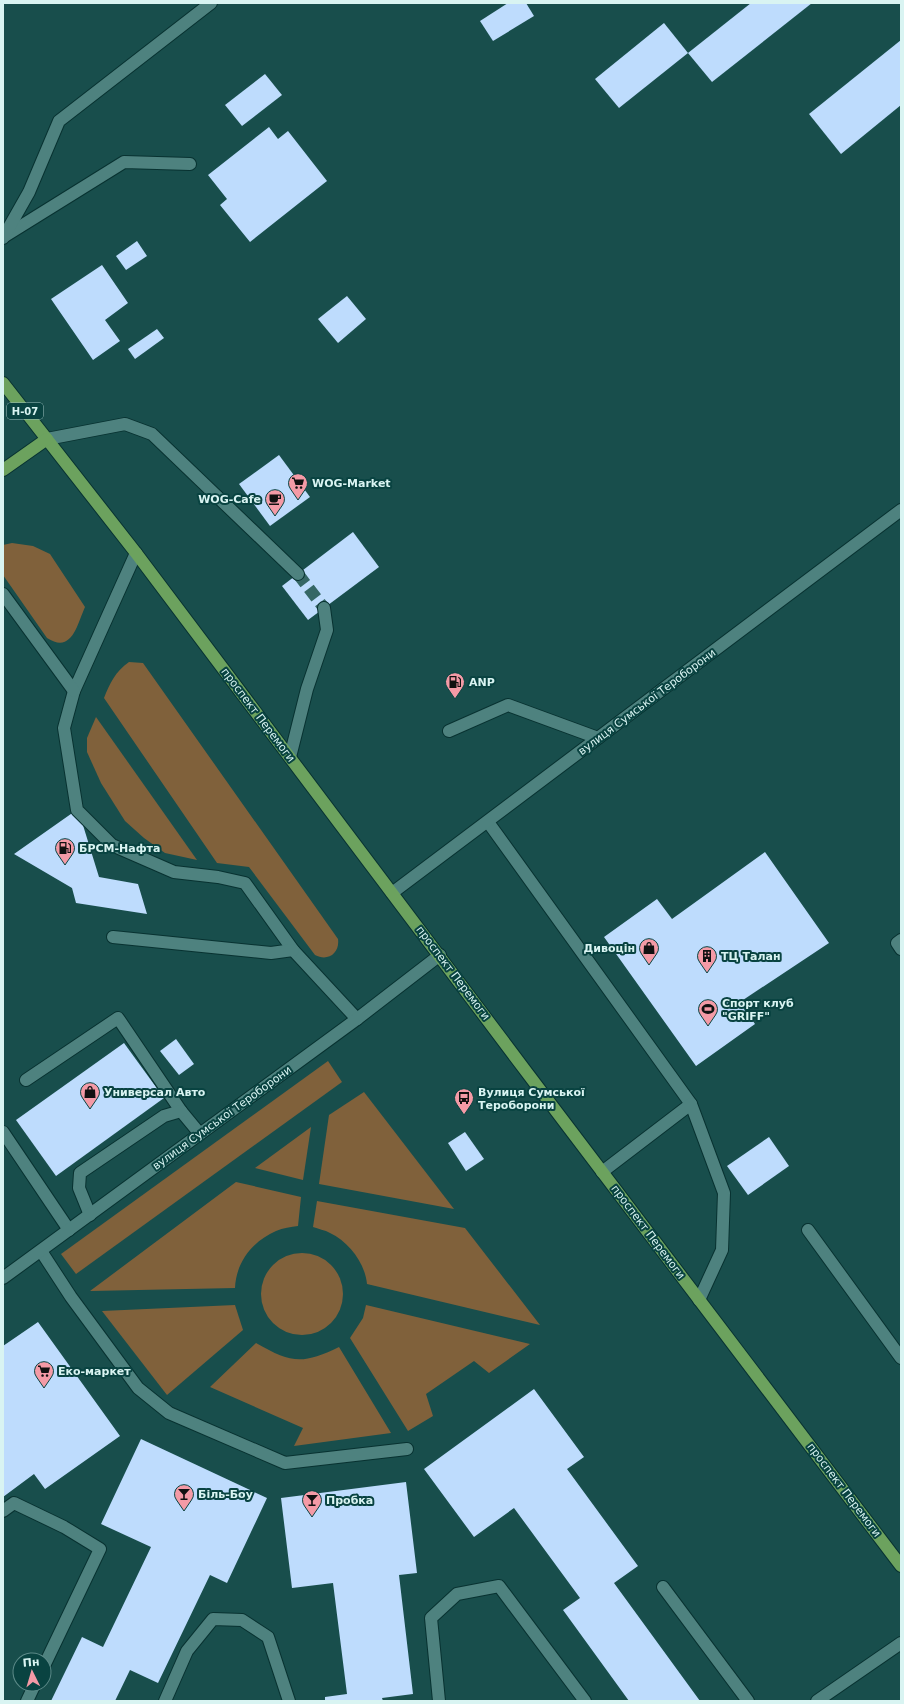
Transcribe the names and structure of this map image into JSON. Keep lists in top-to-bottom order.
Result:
{
  "streets": {
    "main road": ["Н-07", "проспект Перемоги"],
    "street": ["вулиця Сумської Тероборони"]
  },
  "crossings": [
    ["вулиця Сумської Тероборони", "проспект Перемоги"]
  ],
  "places": {
    "supermarket": ["WOG-Market", "Еко-маркет"],
    "cafe": ["WOG-Cafe"],
    "fuel station": ["ANP", "БРСМ-Нафта"],
    "shop": ["Дивоцін", "Универсал Авто"],
    "building": ["ТЦ Талан"],
    "sports": ["Спорт клуб \"GRIFF\""],
    "bus stop": ["Вулиця Сумської Тероборони"],
    "bar": ["Біль-Боу", "Пробка"]
  },
  "north": "top"
}
